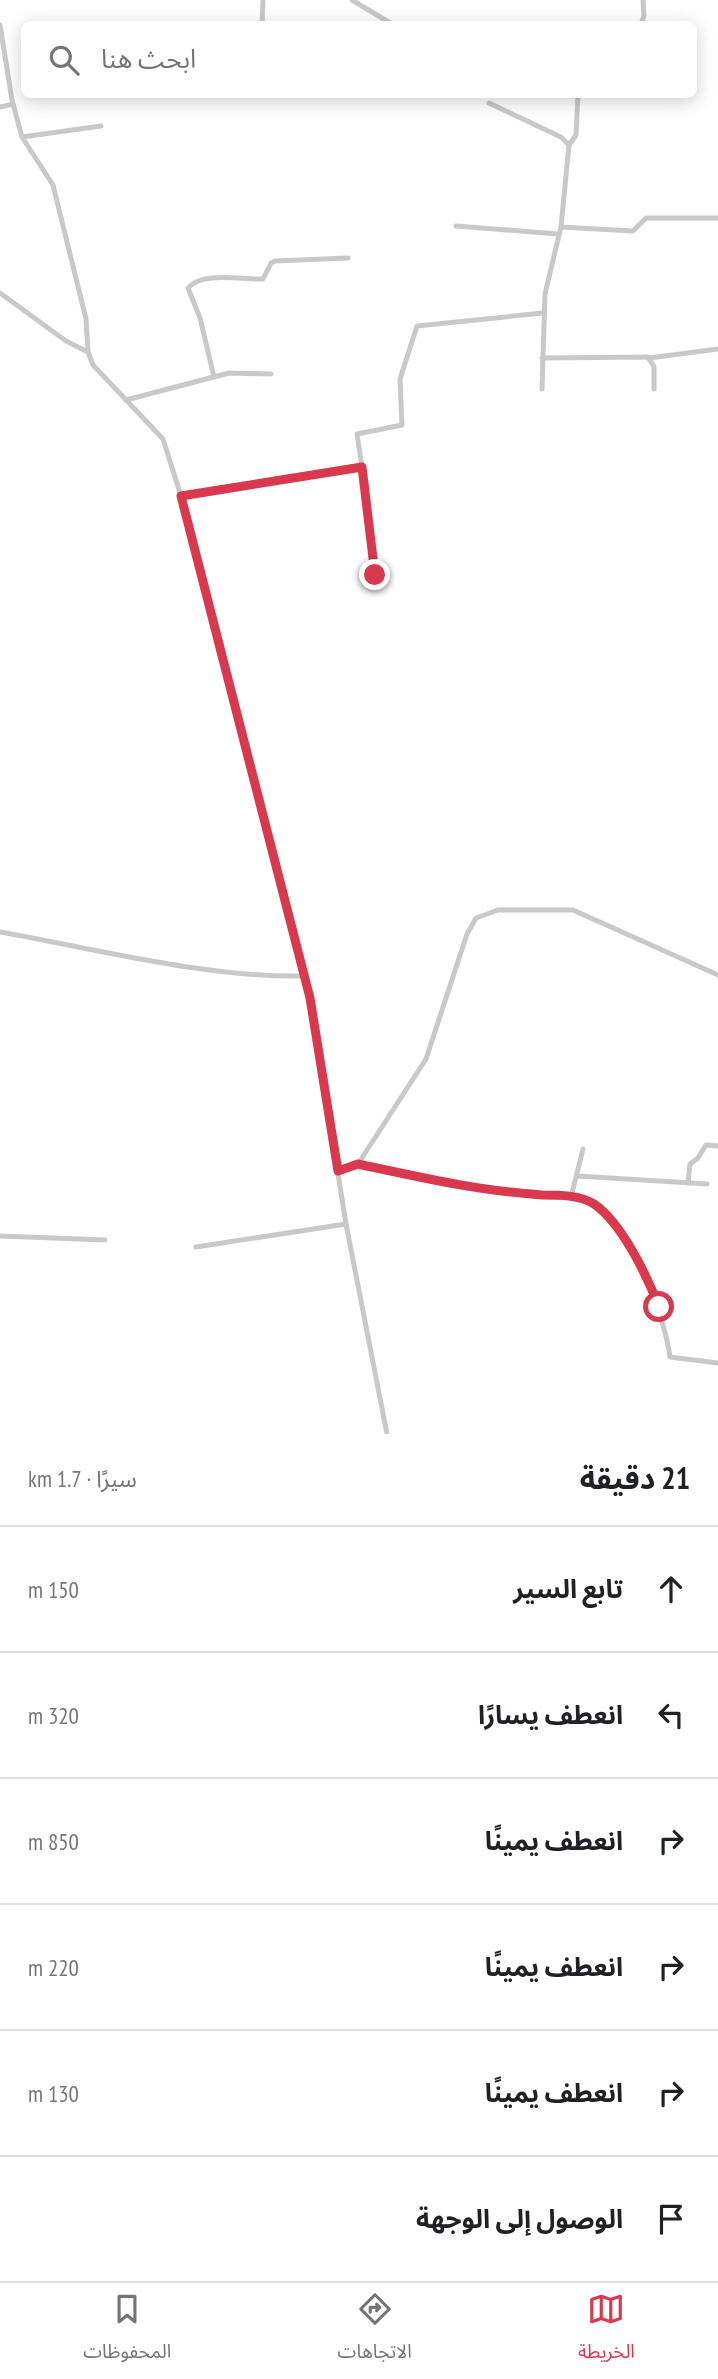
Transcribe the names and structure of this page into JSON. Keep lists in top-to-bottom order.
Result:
{
  "page": {
    "search": "ابحث هنا",
    "heading": ["21 دقيقة", "سيرًا · 1.7 km"],
    "list": [
      ["تابع السير", "150 m"],
      ["انعطف يسارًا", "320 m"],
      ["انعطف يمينًا", "850 m"],
      ["انعطف يمينًا", "220 m"],
      ["انعطف يمينًا", "130 m"],
      "الوصول إلى الوجهة"
    ],
    "nav": ["الخريطة", "الاتجاهات", "المحفوظات"]
  }
}
